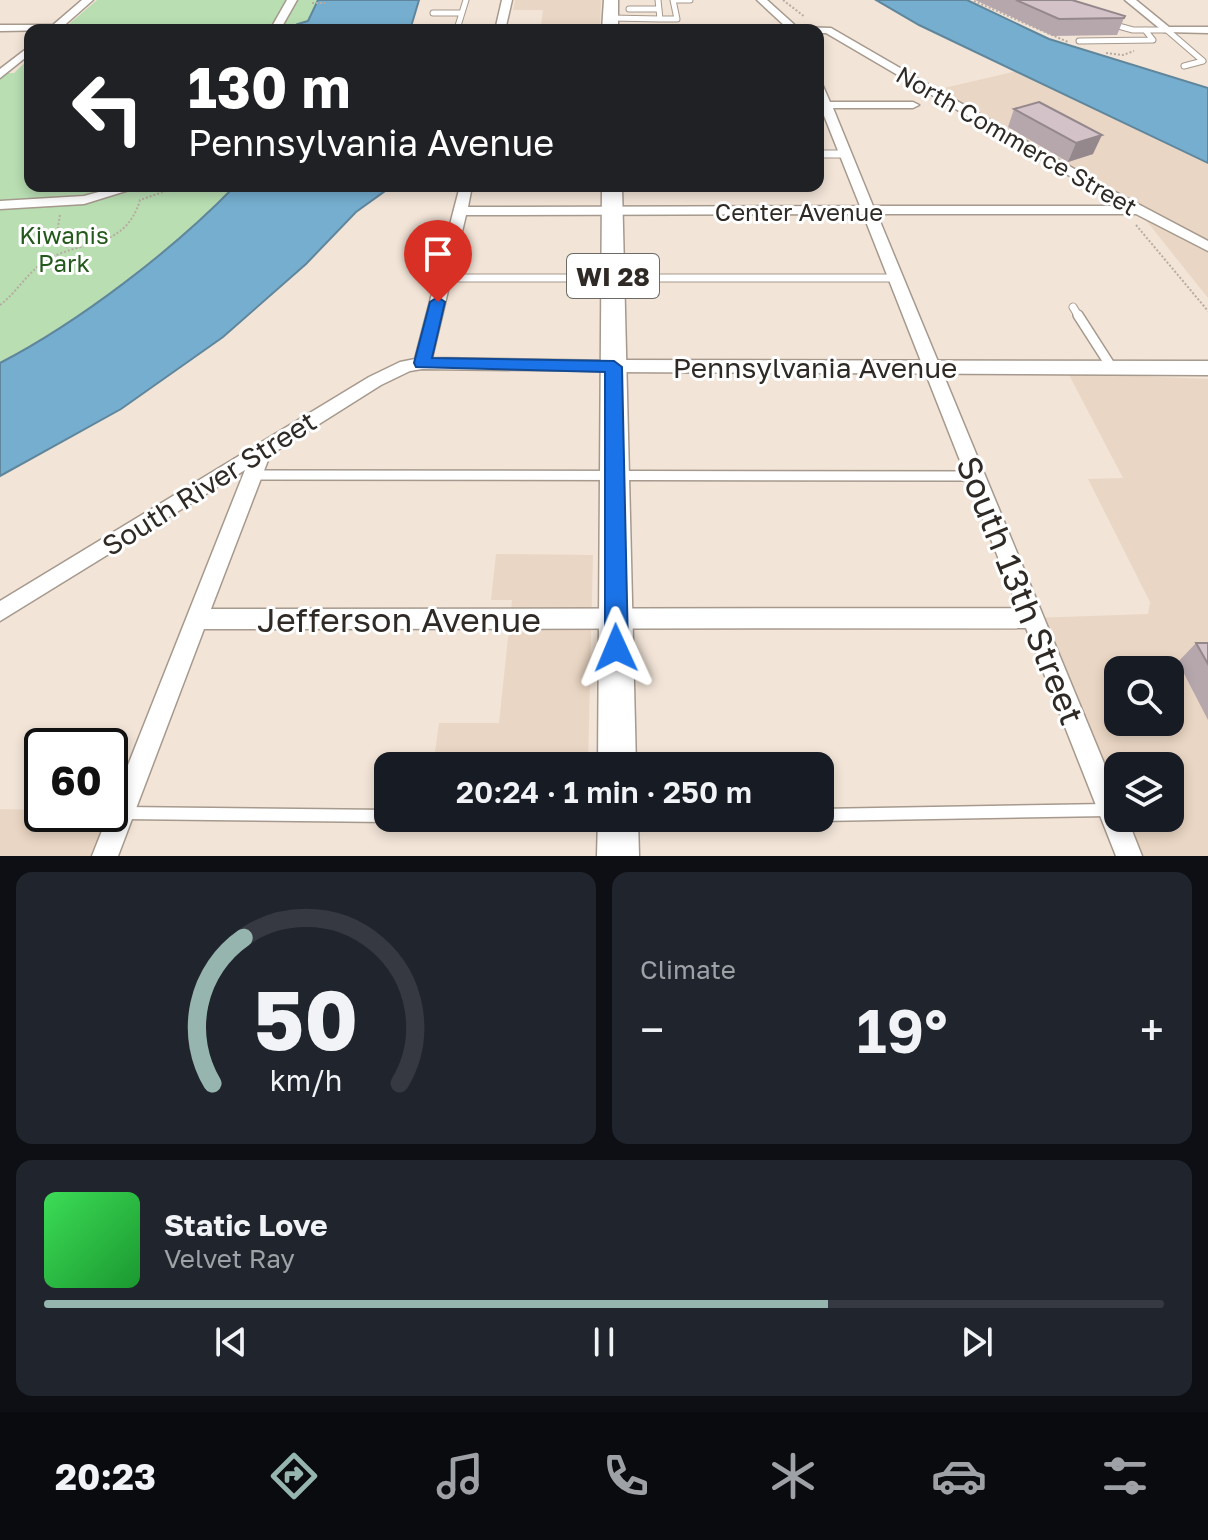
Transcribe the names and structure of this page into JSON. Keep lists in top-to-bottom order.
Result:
{
  "streets": {
    "main road": ["WI 28"],
    "street": [
      "North Commerce Street",
      "Center Avenue",
      "Pennsylvania Avenue",
      "South River Street",
      "South 13th Street",
      "Jefferson Avenue"
    ]
  },
  "crossings": [
    ["North Commerce Street", "Center Avenue"],
    ["Center Avenue", "WI 28"],
    ["Center Avenue", "South 13th Street"],
    ["WI 28", "Pennsylvania Avenue"],
    ["WI 28", "Jefferson Avenue"],
    ["Pennsylvania Avenue", "South River Street"],
    ["Pennsylvania Avenue", "South 13th Street"],
    ["South 13th Street", "Jefferson Avenue"]
  ],
  "parks": ["Kiwanis Park"],
  "page": {
    "turn": ["130 m", "Pennsylvania Avenue"],
    "limit": "60",
    "trip": "20:24 · 1 min · 250 m",
    "tile": "Climate",
    "heat": ["−", "19°", "+"],
    "song": ["Static Love", "Velvet Ray"],
    "tabs": "20:23",
    "gauge": ["50", "km/h"]
  }
}
